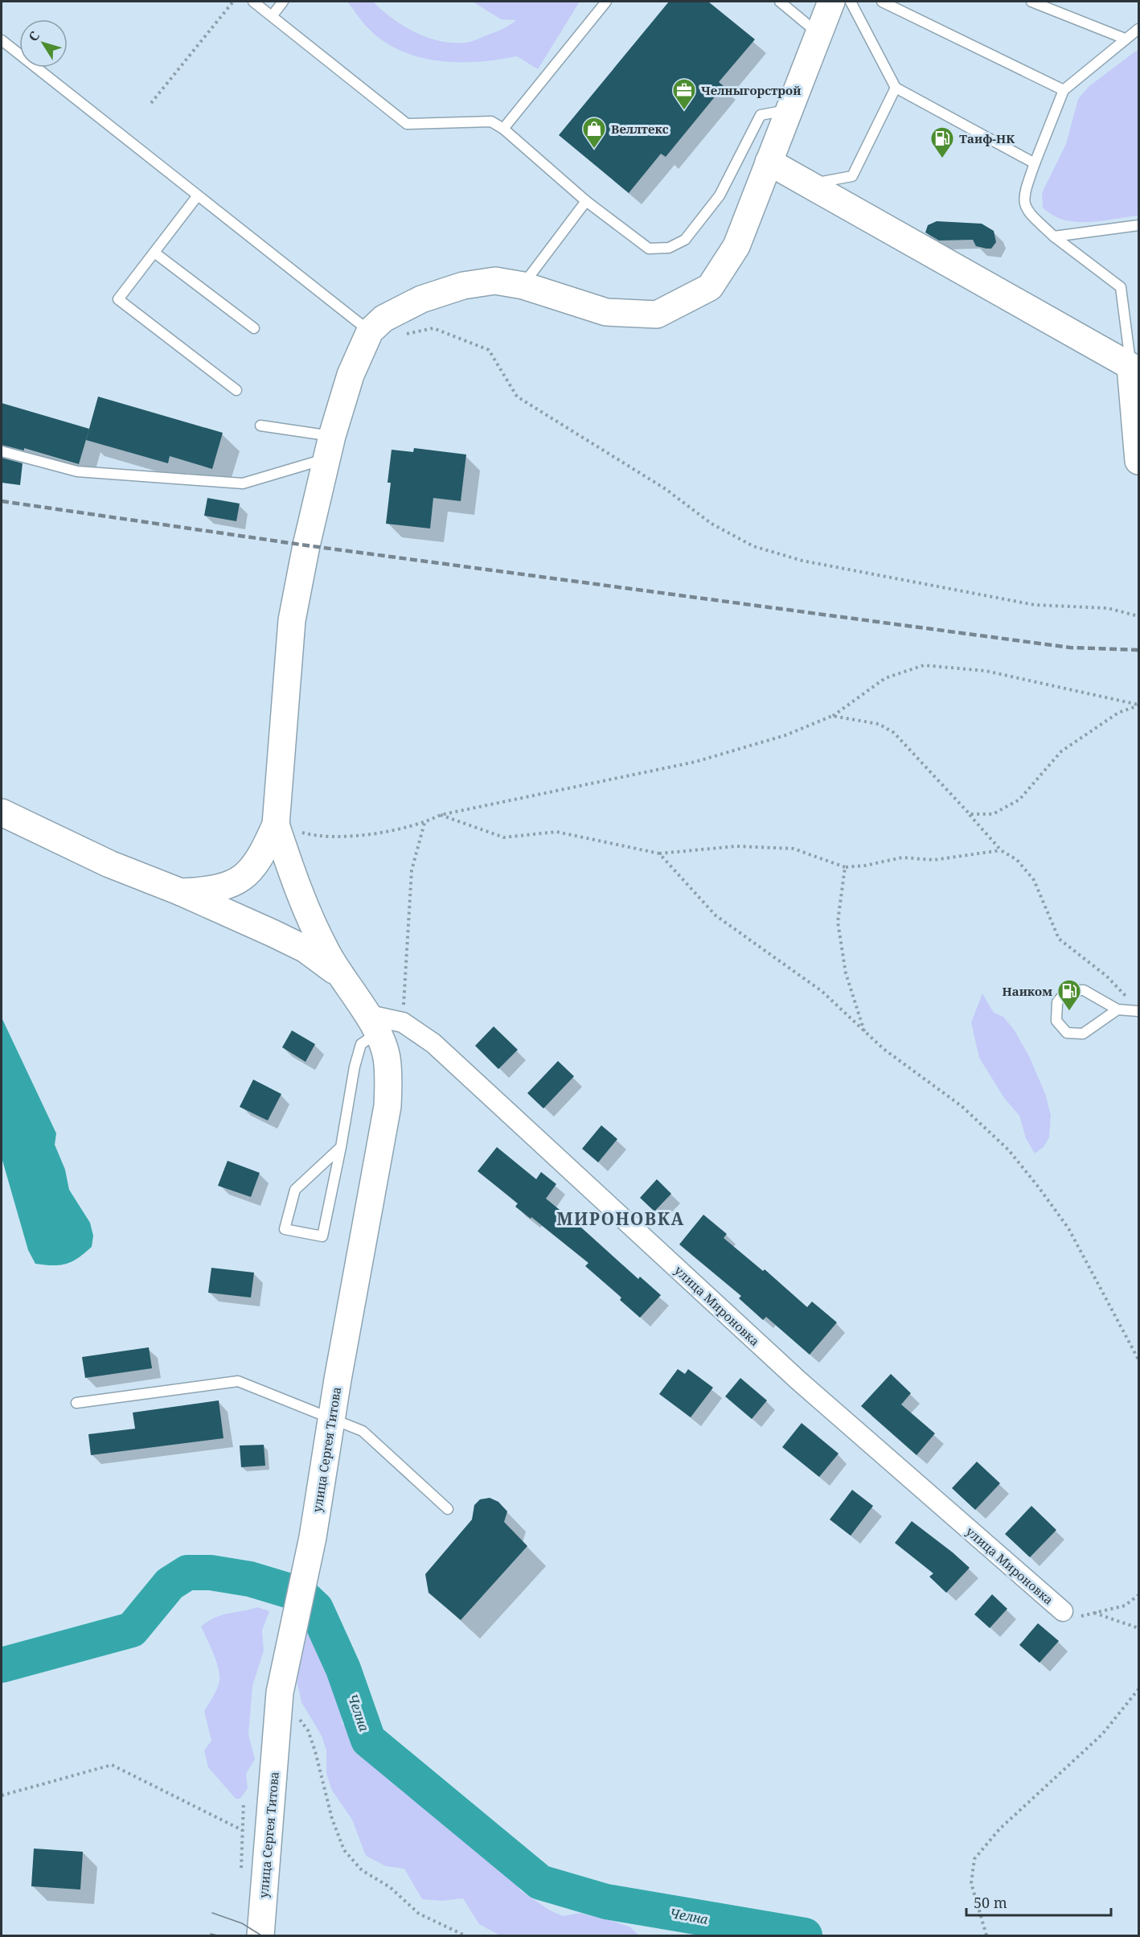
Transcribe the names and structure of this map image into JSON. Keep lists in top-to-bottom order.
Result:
{
  "streets": {
    "street": ["улица Мироновка", "улица Сергея Титова"]
  },
  "crossings": [
    ["улица Мироновка", "улица Сергея Титова"]
  ],
  "districts": ["МИРОНОВКА"],
  "water": ["Челна"],
  "places": {
    "office": ["Челныгорстрой"],
    "shop": ["Веллтекс"],
    "fuel station": ["Таиф-НК", "Наиком"]
  },
  "scale_bar": "50 m",
  "north": "top left"
}
